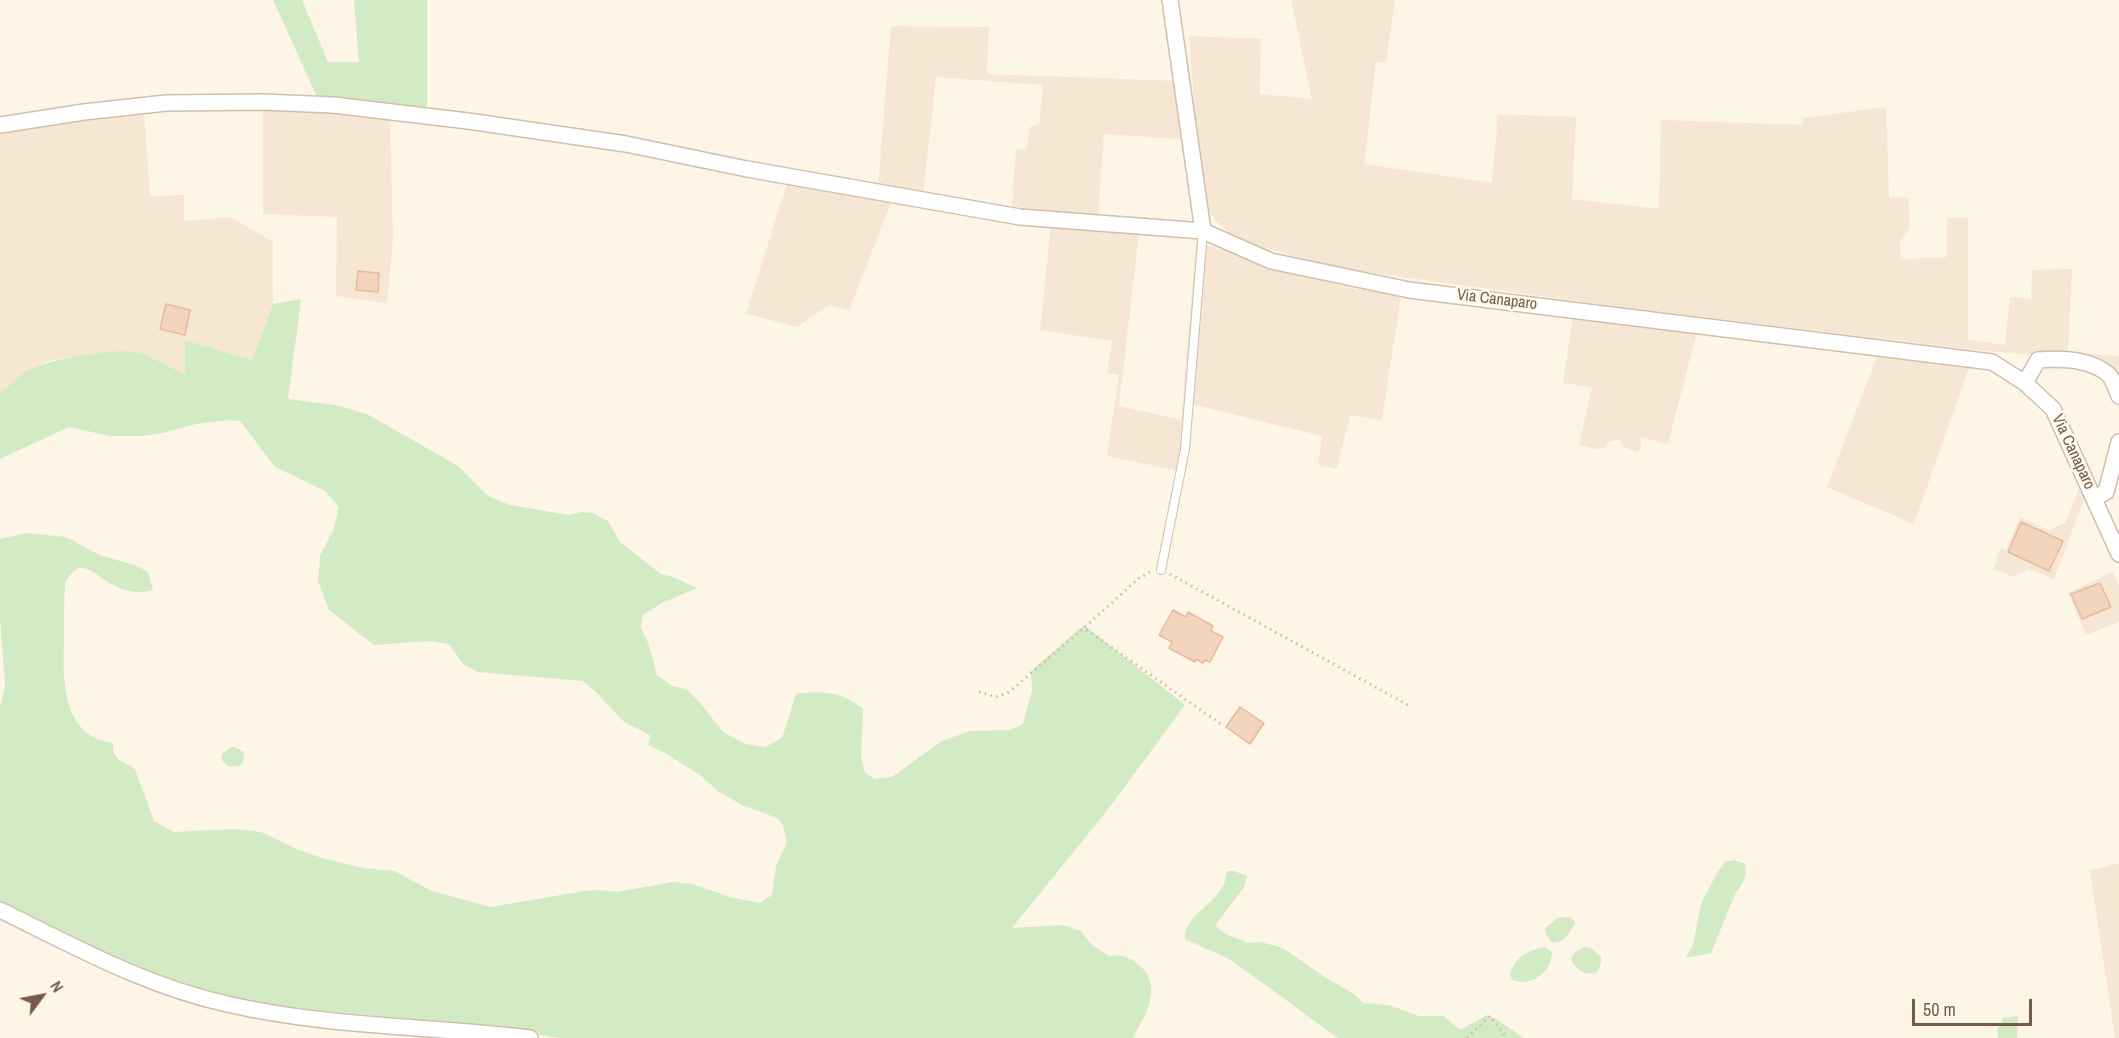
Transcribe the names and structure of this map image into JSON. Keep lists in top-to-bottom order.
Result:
{
  "streets": {
    "street": ["Via Canaparo"]
  },
  "scale_bar": "50 m",
  "north": "top right"
}
